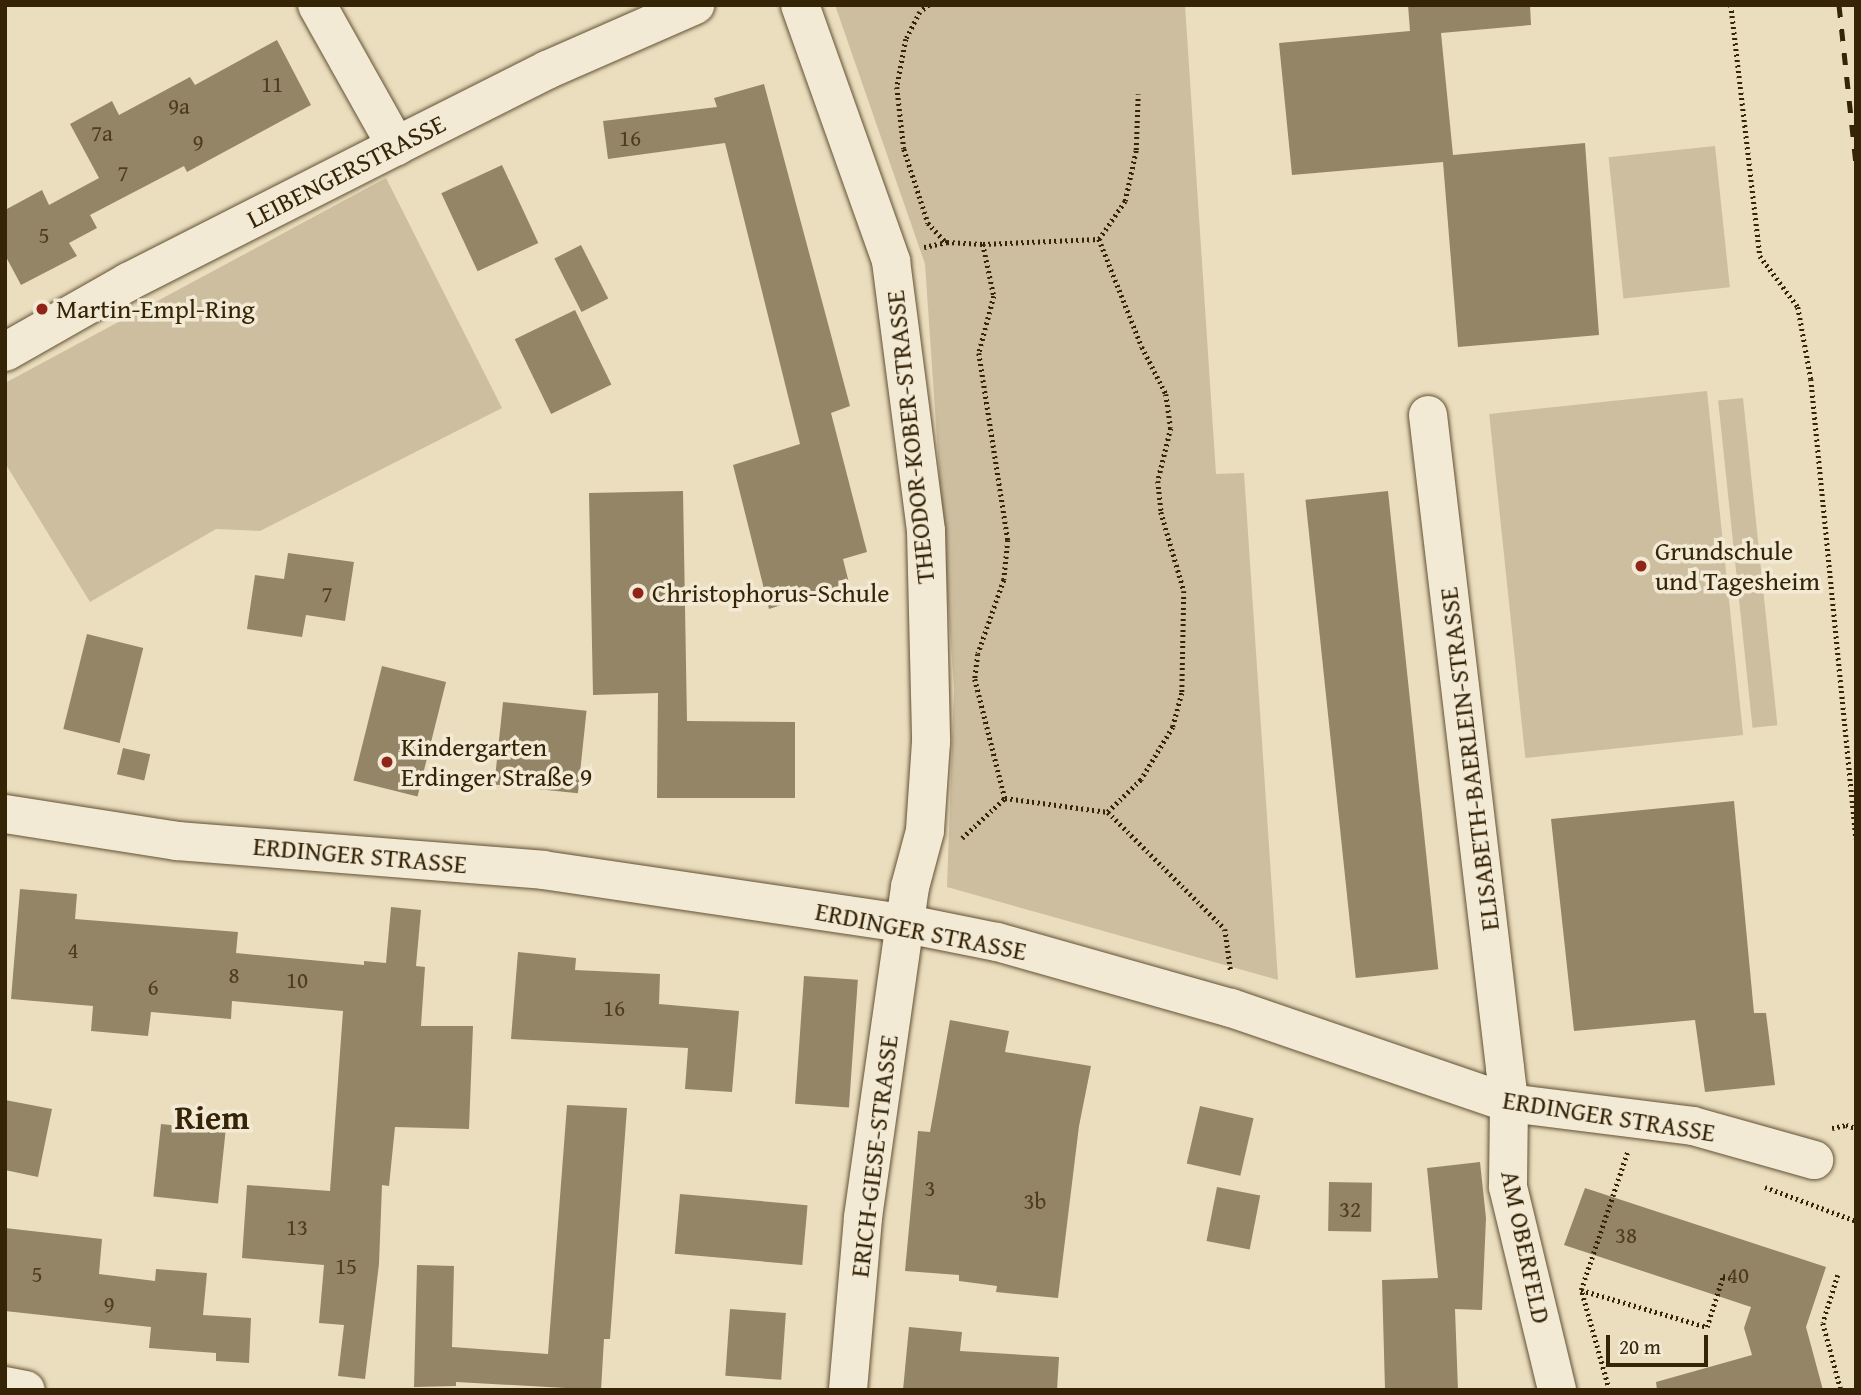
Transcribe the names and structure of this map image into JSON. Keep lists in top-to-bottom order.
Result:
{
  "streets": {
    "street": [
      "LEIBENGERSTRASSE",
      "THEODOR-KOBER-STRASSE",
      "ELISABETH-BAERLEIN-STRASSE",
      "ERDINGER STRASSE",
      "ERICH-GIESE-STRASSE",
      "AM OBERFELD"
    ]
  },
  "crossings": [
    ["THEODOR-KOBER-STRASSE", "ERDINGER STRASSE"],
    ["THEODOR-KOBER-STRASSE", "ERICH-GIESE-STRASSE"],
    ["ELISABETH-BAERLEIN-STRASSE", "ERDINGER STRASSE"],
    ["ELISABETH-BAERLEIN-STRASSE", "AM OBERFELD"],
    ["ERDINGER STRASSE", "ERICH-GIESE-STRASSE"],
    ["ERDINGER STRASSE", "AM OBERFELD"]
  ],
  "districts": ["Riem"],
  "places": [
    "Martin-Empl-Ring",
    "Grundschule und Tagesheim",
    "Christophorus-Schule",
    "Kindergarten Erdinger Straße 9"
  ],
  "house_numbers": [
    "11",
    "9a",
    "7a",
    "16",
    "9",
    "7",
    "5",
    "7",
    "4",
    "8",
    "10",
    "6",
    "16",
    "3",
    "3b",
    "32",
    "13",
    "38",
    "15",
    "5",
    "40",
    "9"
  ],
  "scale_bar": "20 m"
}
